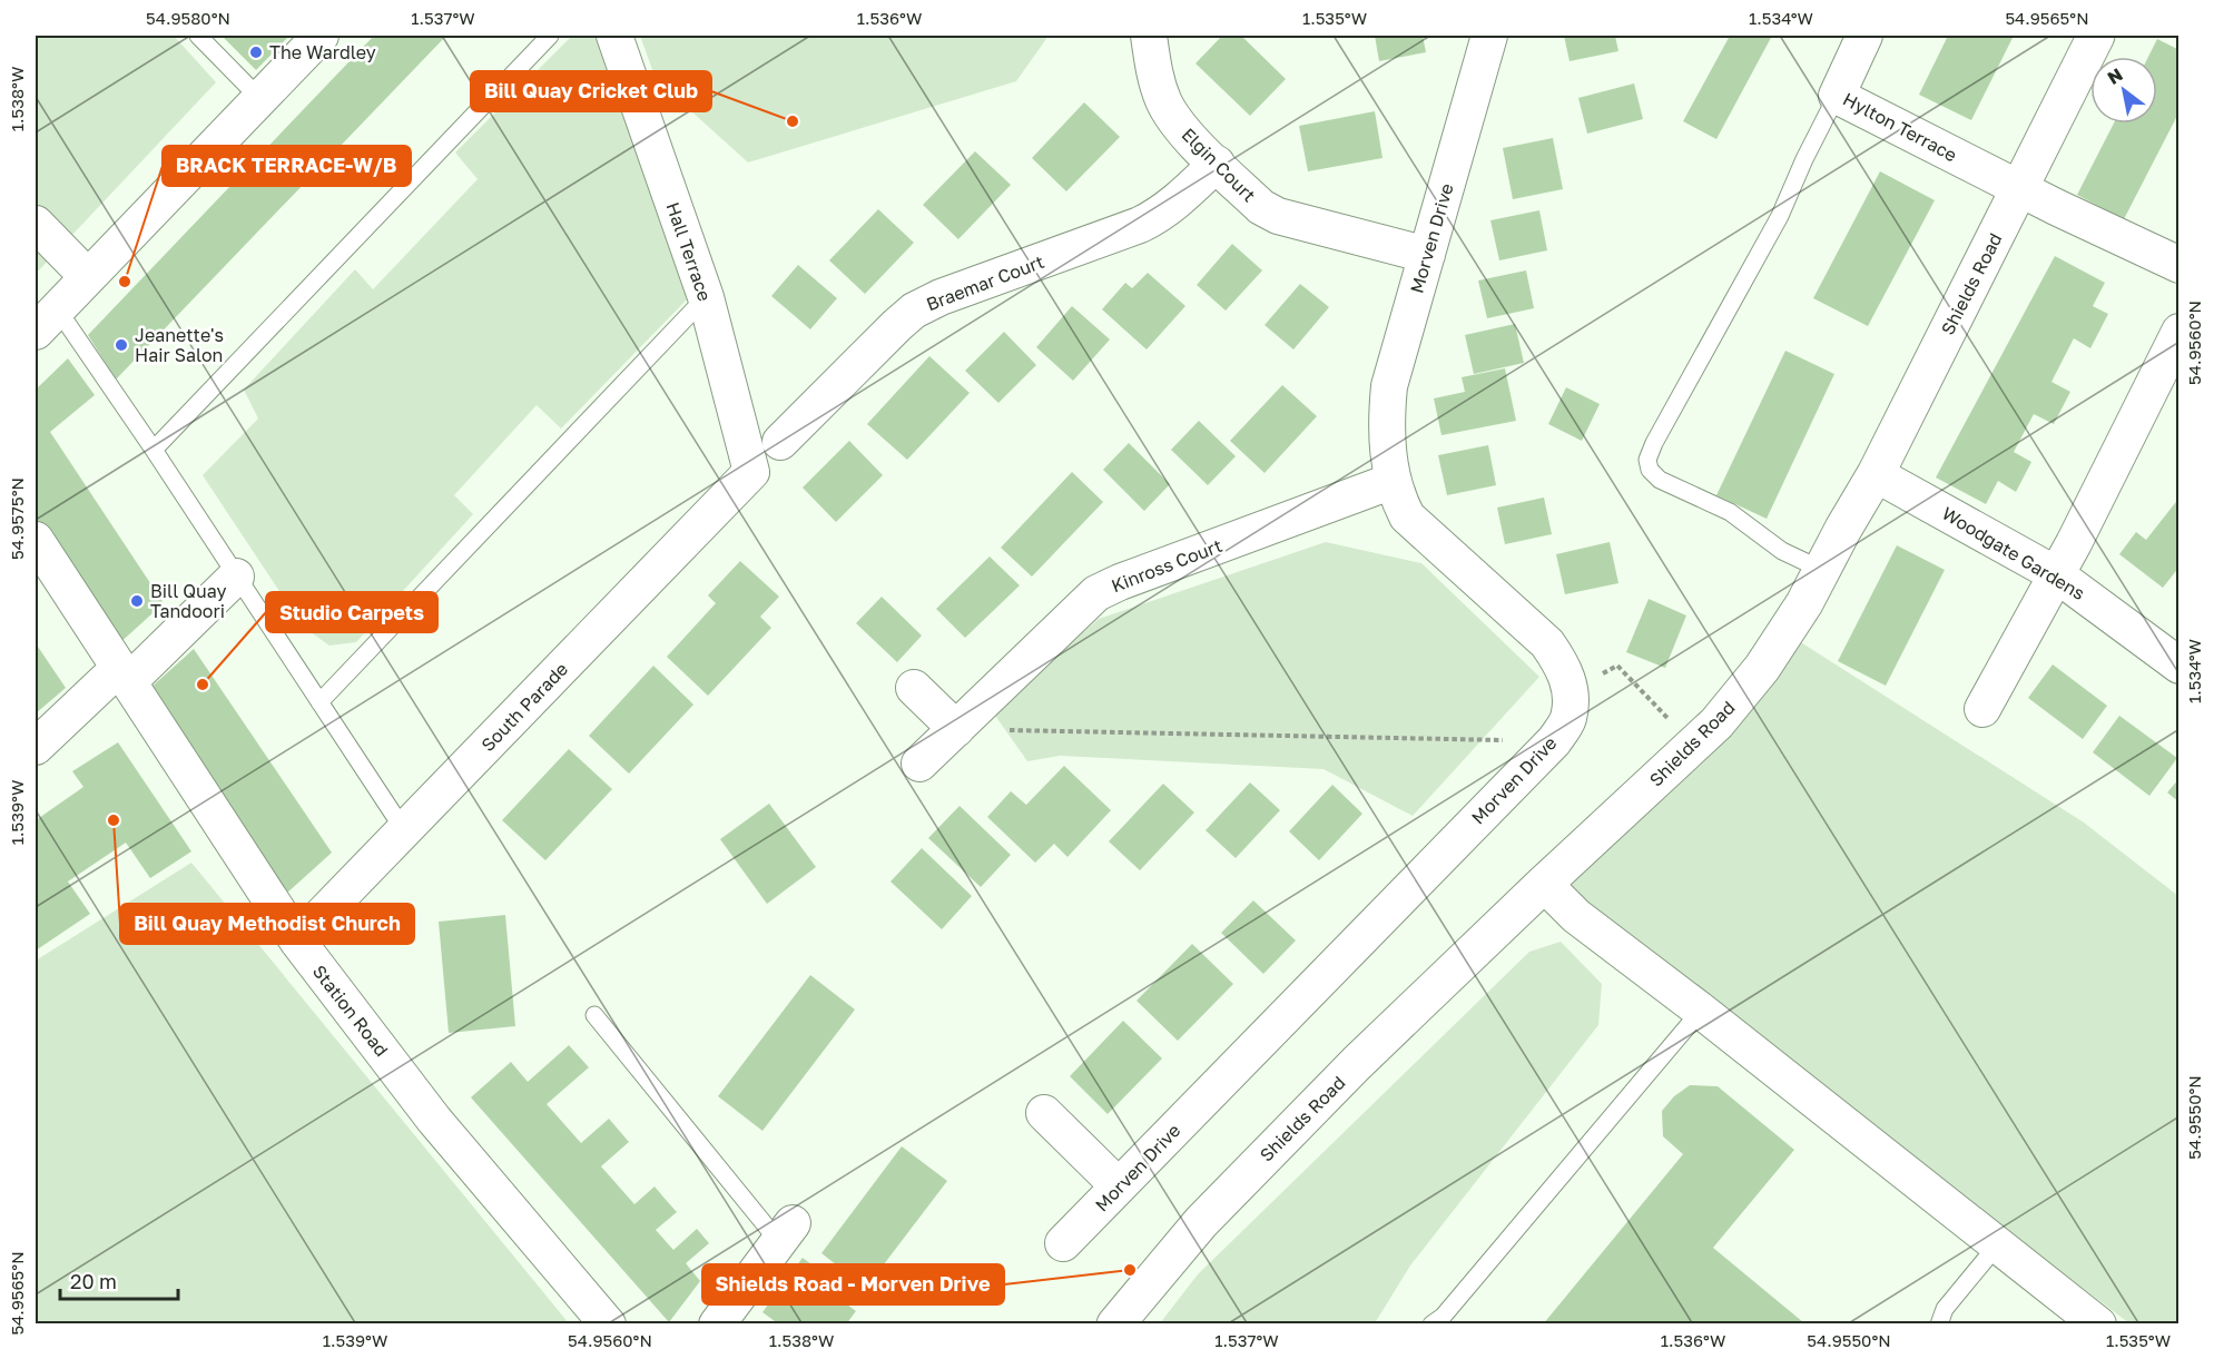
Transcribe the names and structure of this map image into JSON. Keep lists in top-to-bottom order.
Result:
{
  "streets": {
    "main road": ["Shields Road"],
    "street": [
      "Hylton Terrace",
      "Elgin Court",
      "Morven Drive",
      "Hall Terrace",
      "Braemar Court",
      "Woodgate Gardens",
      "Kinross Court",
      "South Parade",
      "Station Road"
    ]
  },
  "crossings": [
    ["Hylton Terrace", "Shields Road"],
    ["Elgin Court", "Morven Drive"],
    ["Elgin Court", "Braemar Court"],
    ["Morven Drive", "Kinross Court"],
    ["Hall Terrace", "South Parade"],
    ["Shields Road", "Woodgate Gardens"],
    ["South Parade", "Station Road"]
  ],
  "places": [
    "The Wardley",
    "Bill Quay Cricket Club",
    "BRACK TERRACE-W/B",
    "Jeanette's Hair Salon",
    "Bill Quay Tandoori",
    "Studio Carpets",
    "Bill Quay Methodist Church",
    "Shields Road - Morven Drive"
  ],
  "scale_bar": "20 m",
  "north": "top left",
  "coordinates": [
    "54.9580°N",
    "1.537°W",
    "1.536°W",
    "1.535°W",
    "1.534°W",
    "54.9565°N",
    "1.538°W",
    "54.9560°N",
    "54.9575°N",
    "1.539°W",
    "54.9550°N"
  ]
}
